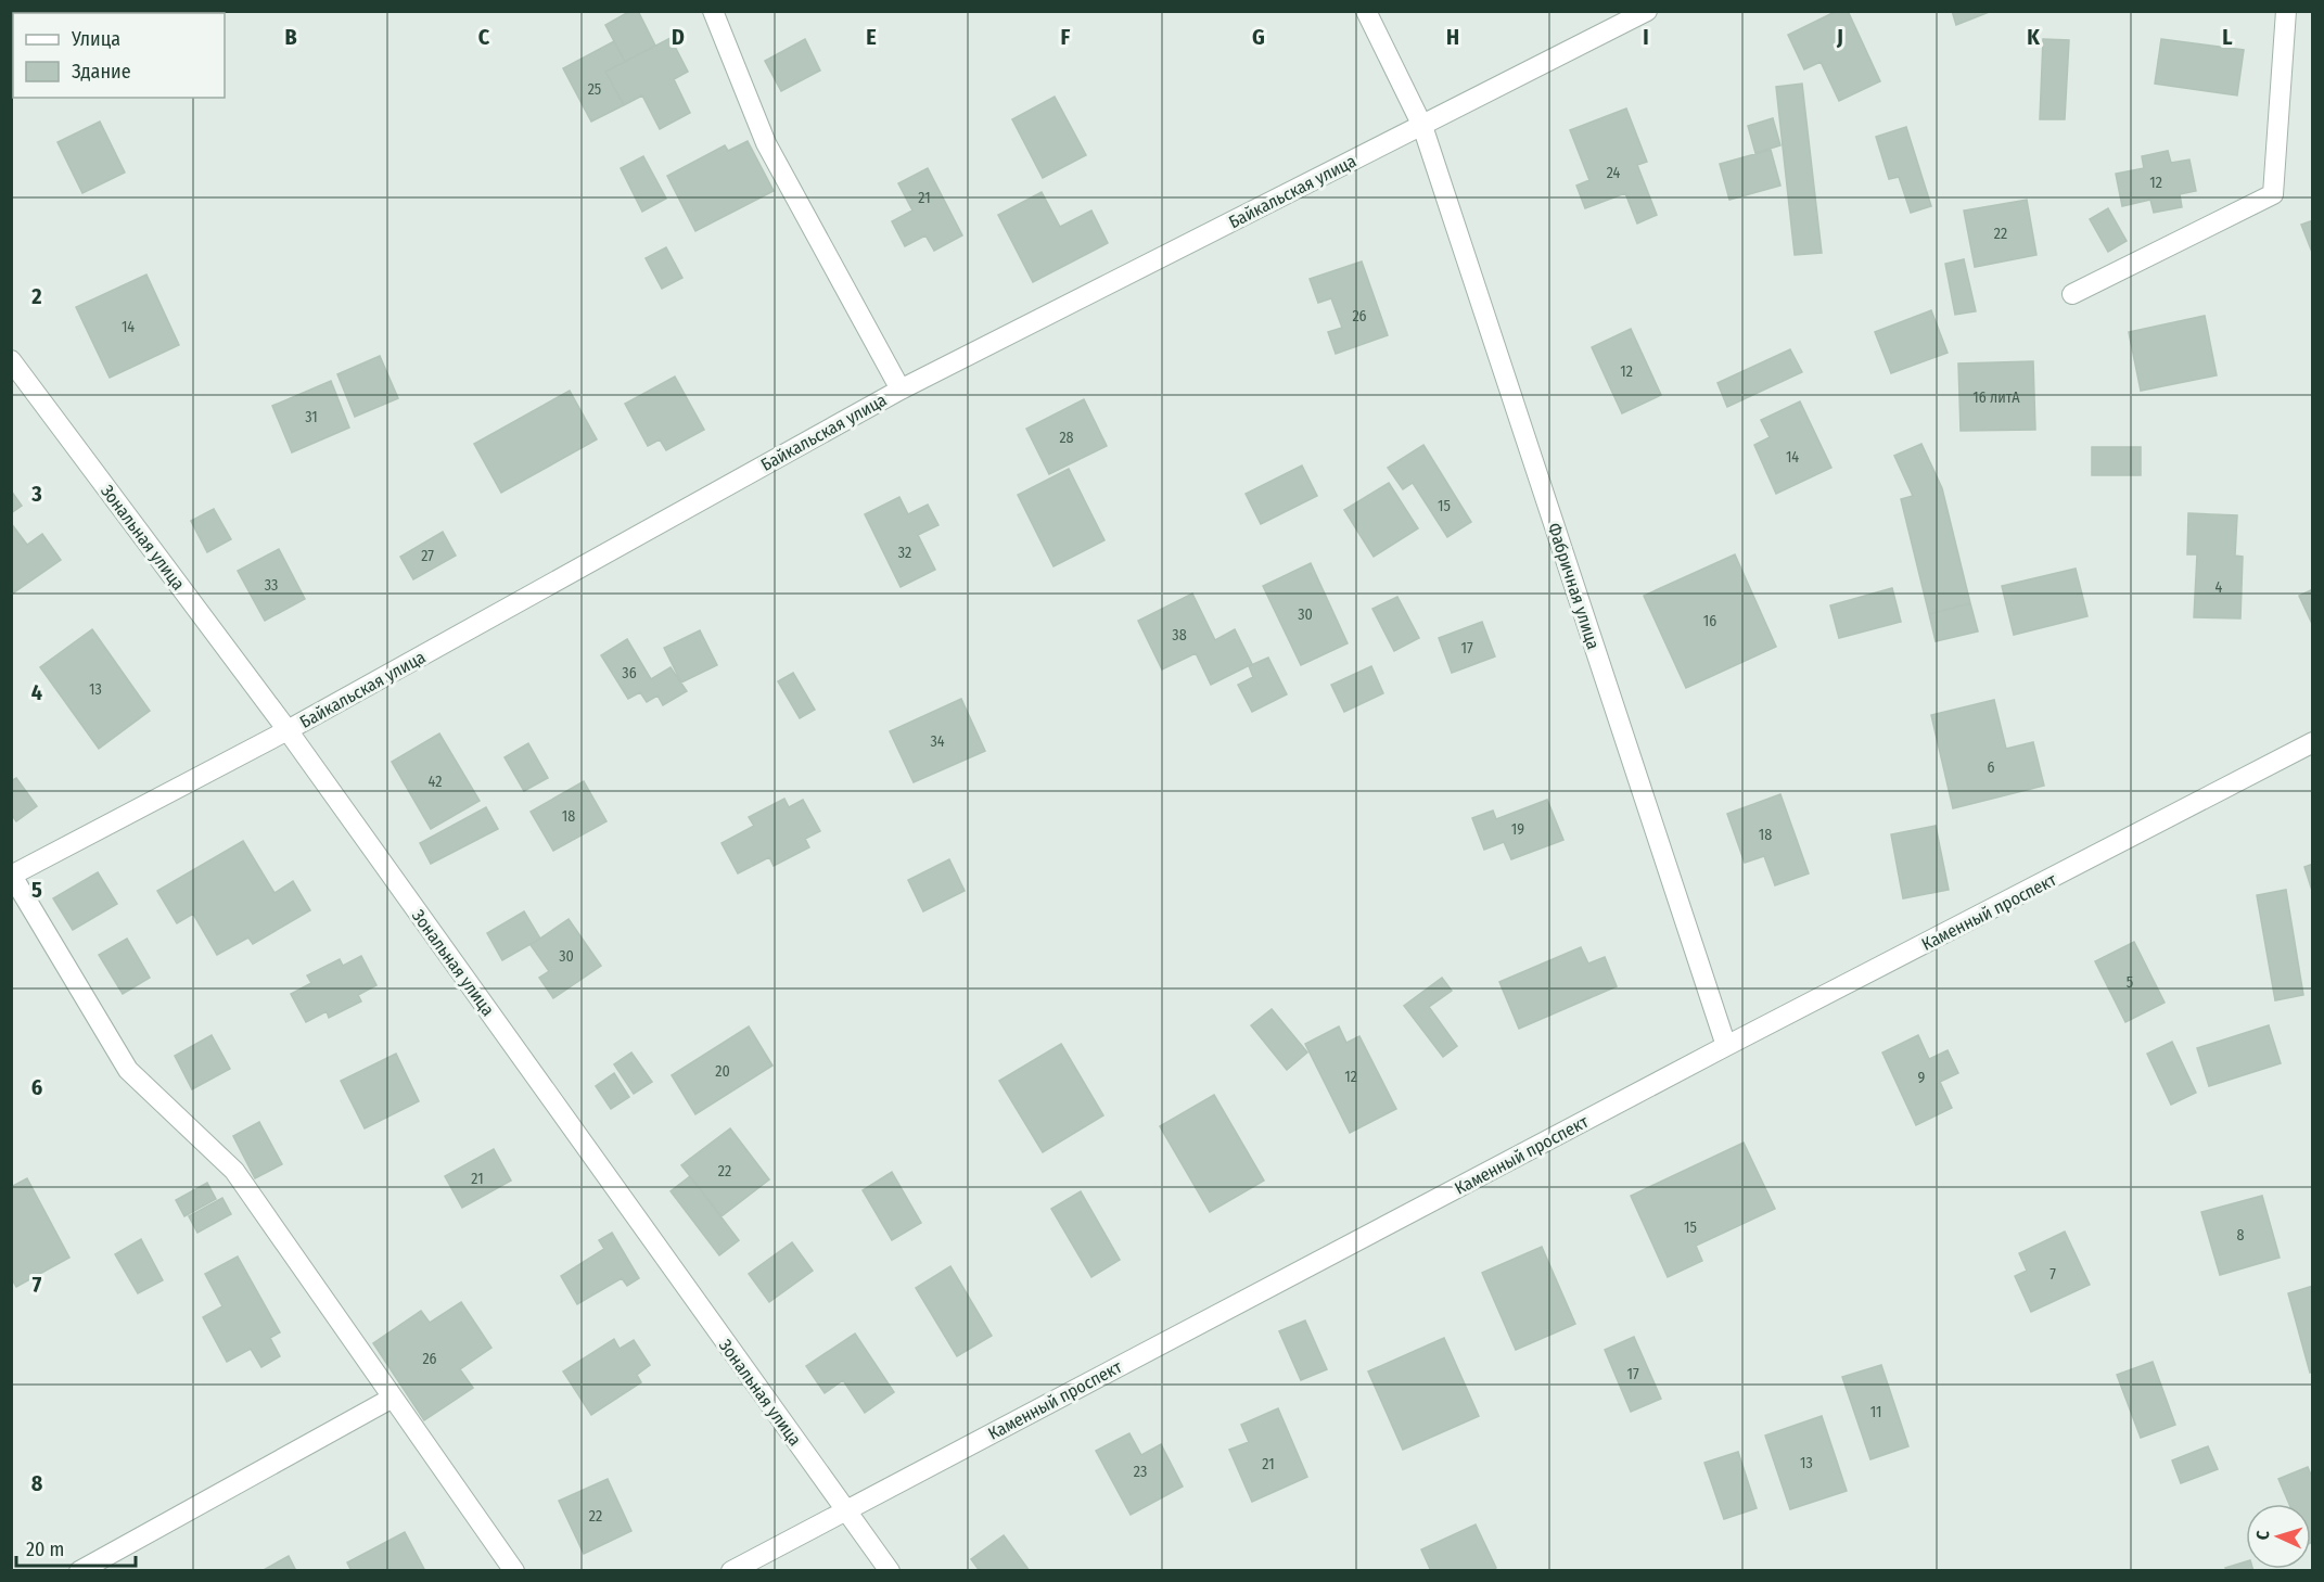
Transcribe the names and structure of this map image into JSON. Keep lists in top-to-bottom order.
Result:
{
  "streets": {
    "street": [
      "Байкальская улица",
      "Зональная улица",
      "Фабричная улица",
      "Каменный проспект"
    ]
  },
  "crossings": [
    ["Байкальская улица", "Зональная улица"],
    ["Байкальская улица", "Фабричная улица"],
    ["Зональная улица", "Каменный проспект"],
    ["Фабричная улица", "Каменный проспект"]
  ],
  "house_numbers": [
    "25",
    "24",
    "12",
    "21",
    "22",
    "26",
    "14",
    "12",
    "16 литА",
    "31",
    "28",
    "14",
    "15",
    "32",
    "27",
    "33",
    "4",
    "30",
    "16",
    "38",
    "17",
    "36",
    "13",
    "34",
    "6",
    "42",
    "18",
    "19",
    "18",
    "30",
    "5",
    "20",
    "12",
    "9",
    "22",
    "21",
    "15",
    "8",
    "7",
    "26",
    "17",
    "11",
    "13",
    "21",
    "23",
    "22"
  ],
  "legend": ["Улица", "Здание"],
  "scale_bar": "20 m",
  "north": "left",
  "grid": {
    "columns": [
      "B",
      "C",
      "D",
      "E",
      "F",
      "G",
      "H",
      "I",
      "J",
      "K",
      "L"
    ],
    "rows": [
      "2",
      "3",
      "4",
      "5",
      "6",
      "7",
      "8"
    ]
  }
}
